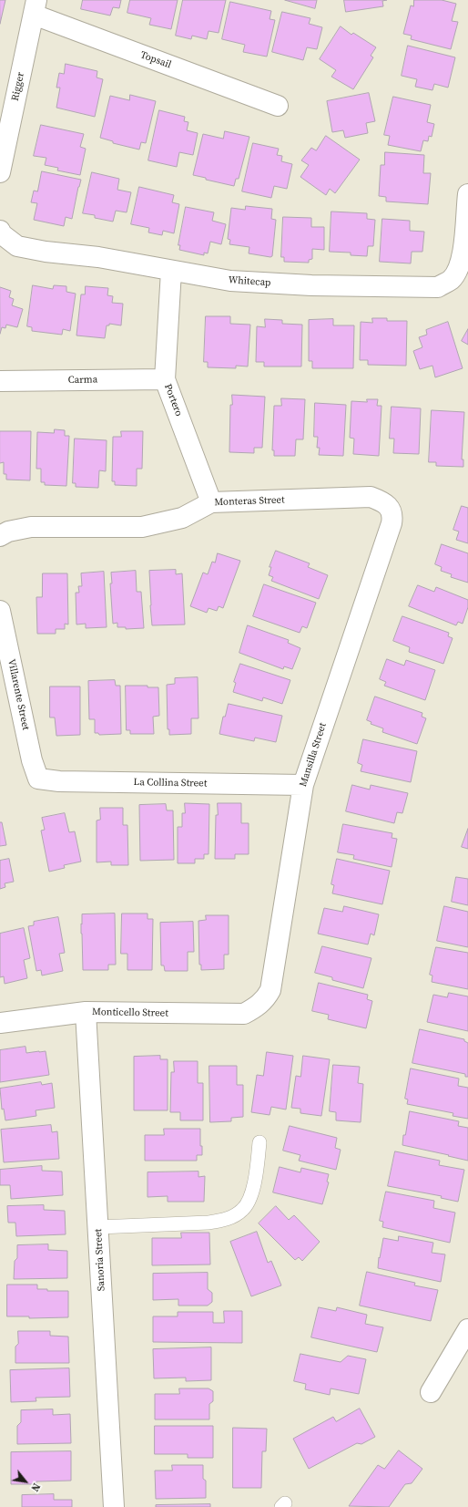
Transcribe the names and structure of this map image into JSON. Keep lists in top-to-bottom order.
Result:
{
  "streets": {
    "street": [
      "Topsail",
      "Rigger",
      "Whitecap",
      "Carma",
      "Portero",
      "Monteras Street",
      "Villarente Street",
      "Mansilla Street",
      "La Collina Street",
      "Monticello Street",
      "Sanoria Street"
    ]
  },
  "crossings": [
    ["Topsail", "Rigger"],
    ["Whitecap", "Portero"],
    ["Carma", "Portero"],
    ["Portero", "Monteras Street"],
    ["Monteras Street", "Mansilla Street"],
    ["Villarente Street", "La Collina Street"],
    ["Mansilla Street", "La Collina Street"],
    ["Mansilla Street", "Monticello Street"],
    ["Monticello Street", "Sanoria Street"]
  ],
  "north": "bottom right"
}
